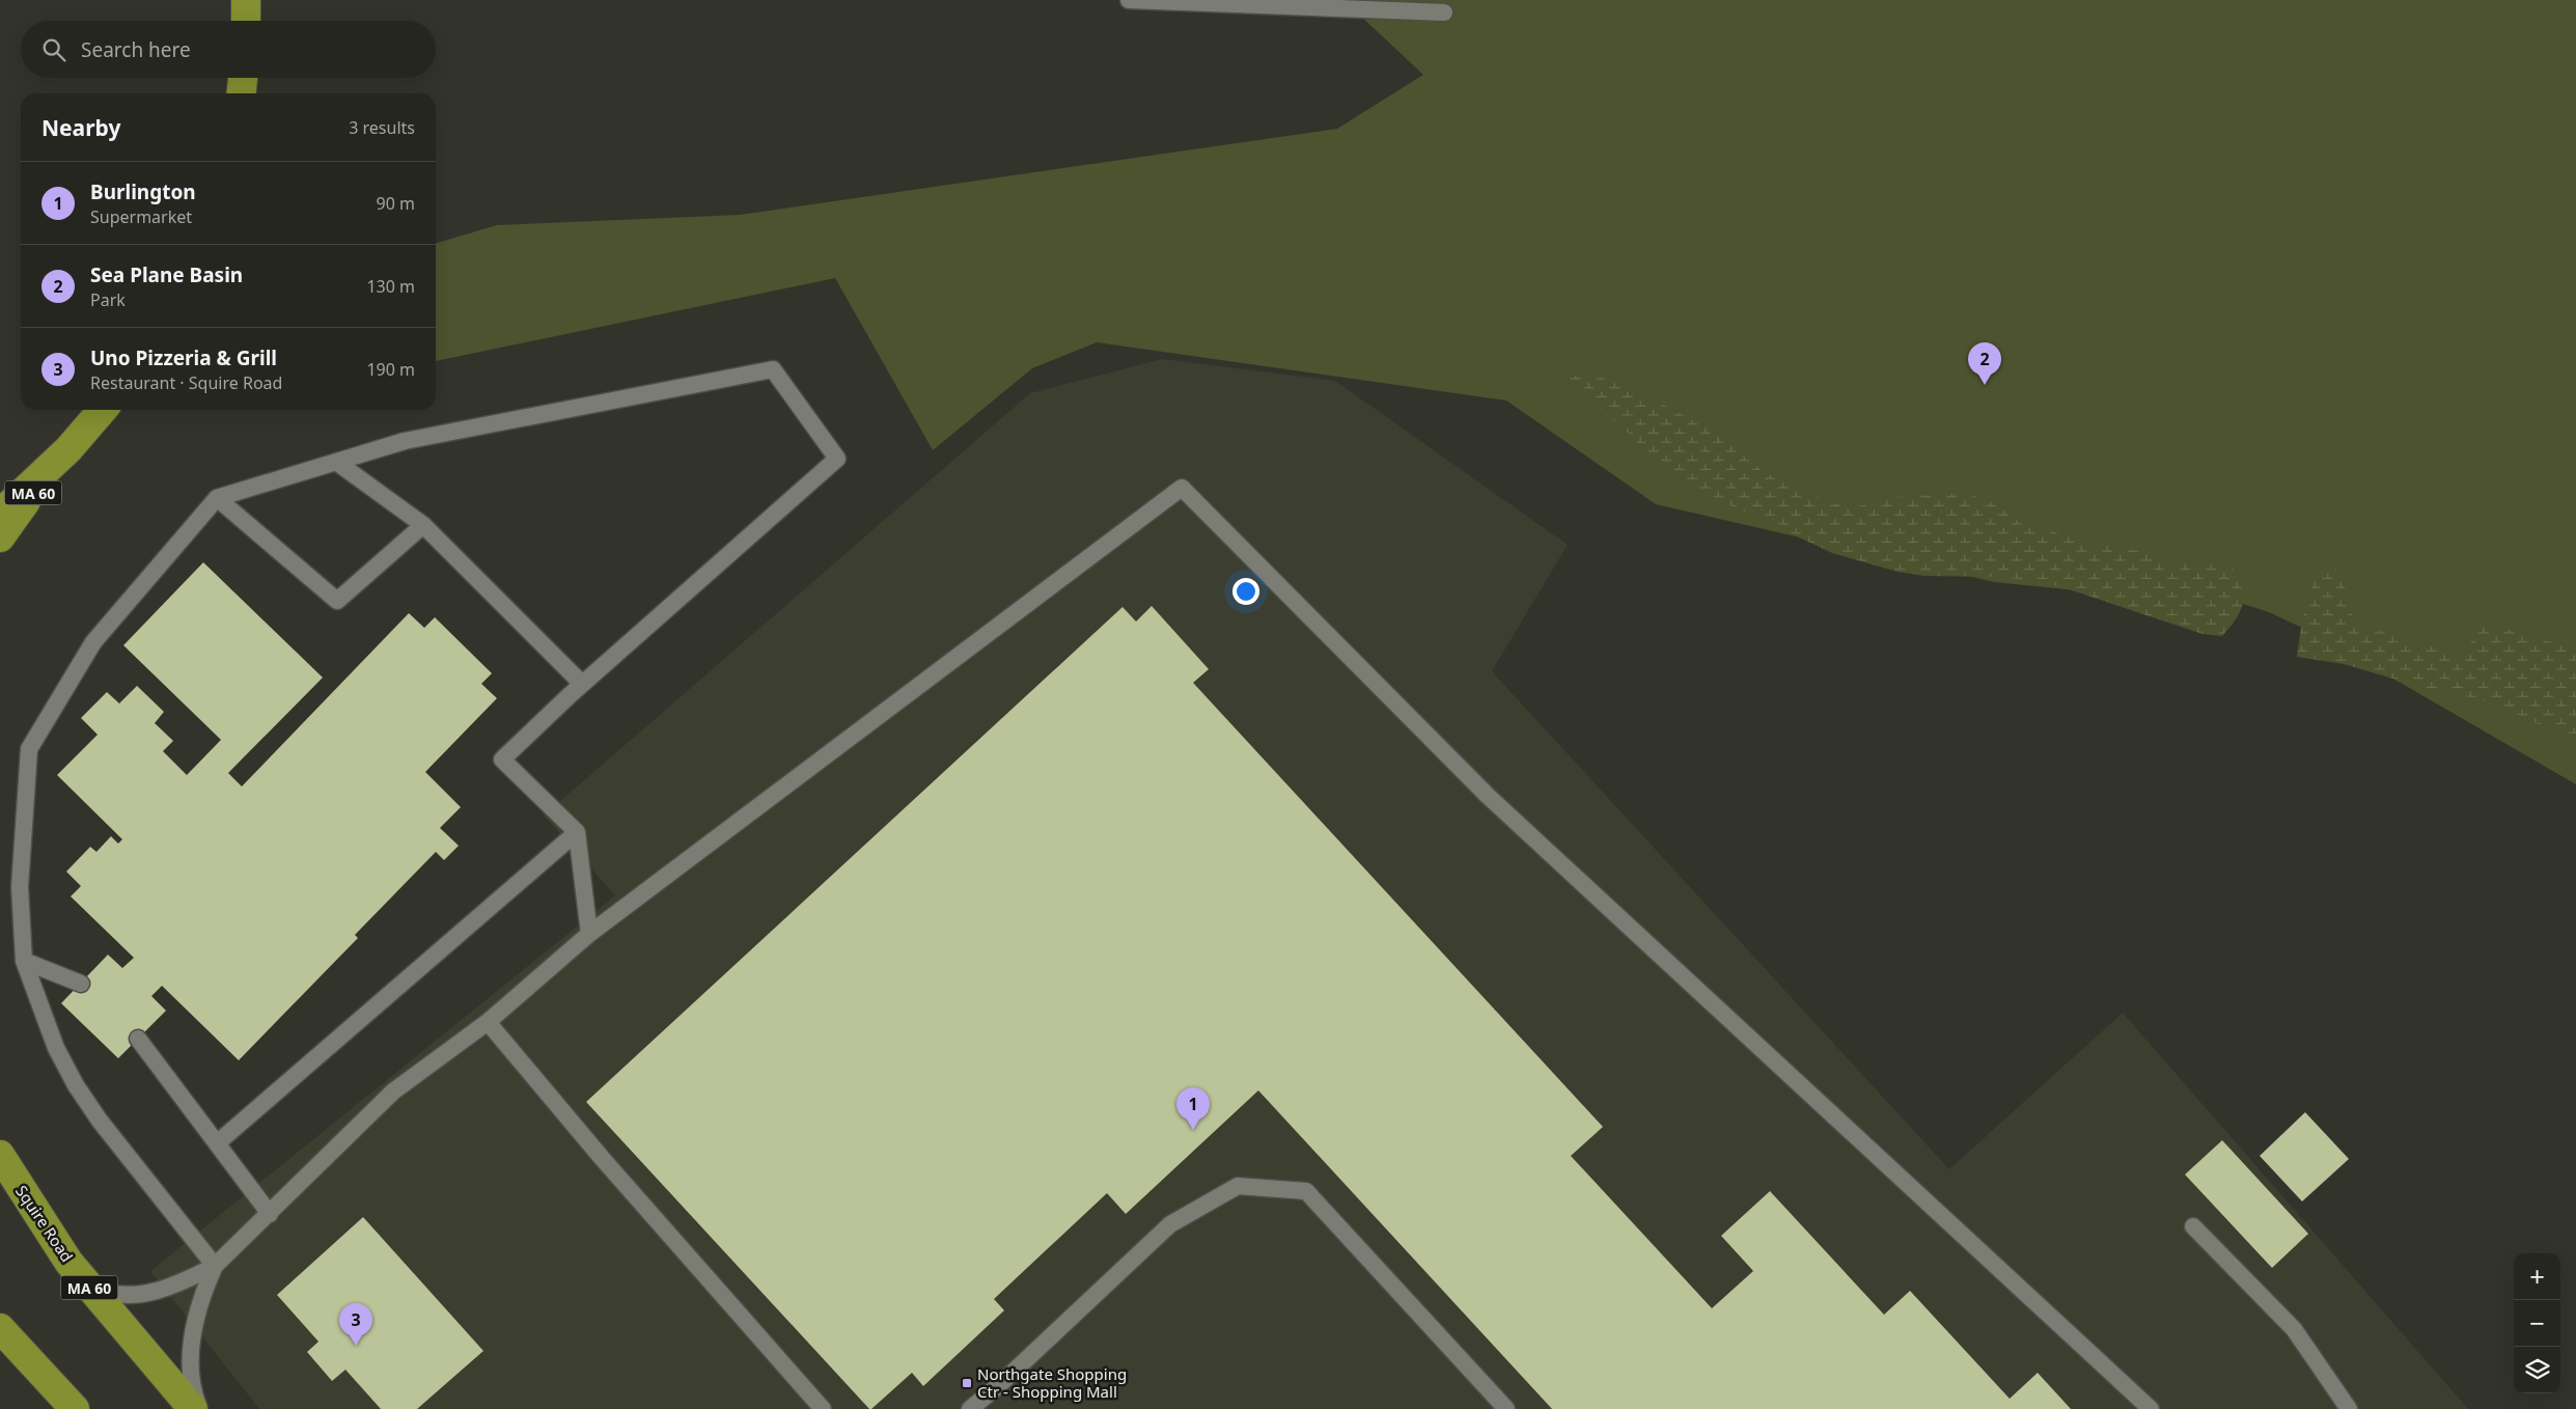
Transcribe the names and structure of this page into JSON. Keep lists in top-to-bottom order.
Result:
{
  "streets": {
    "highway": ["MA 60", "Squire Road"]
  },
  "places": {
    "transit": ["Northgate Shopping Ctr - Shopping Mall"]
  },
  "page": {
    "search": "Search here",
    "heading": ["Nearby", "3 results"],
    "list": [
      {
        "mark": "1",
        "name": "Burlington",
        "note": "Supermarket",
        "value": "90 m"
      },
      {
        "mark": "2",
        "name": "Sea Plane Basin",
        "note": "Park",
        "value": "130 m"
      },
      {
        "mark": "3",
        "name": "Uno Pizzeria & Grill",
        "note": "Restaurant · Squire Road",
        "value": "190 m"
      }
    ],
    "pins": ["2", "1", "3"],
    "map_buttons": ["+", "−"]
  }
}
